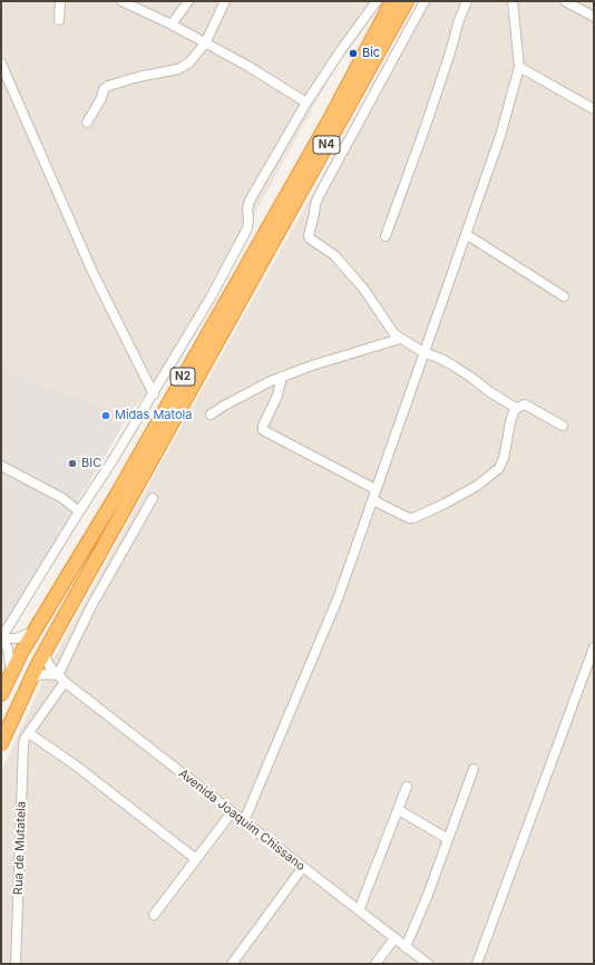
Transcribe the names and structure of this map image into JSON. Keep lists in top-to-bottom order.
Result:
{
  "streets": {
    "highway": ["N4", "N2"],
    "street": ["Avenida Joaquim Chissano", "Rua de Mutateia"]
  },
  "crossings": [
    ["N4", "N2"],
    ["N2", "Avenida Joaquim Chissano"],
    ["Avenida Joaquim Chissano", "Rua de Mutateia"]
  ],
  "places": ["Bic", "Midas Matola", "BIC"]
}
